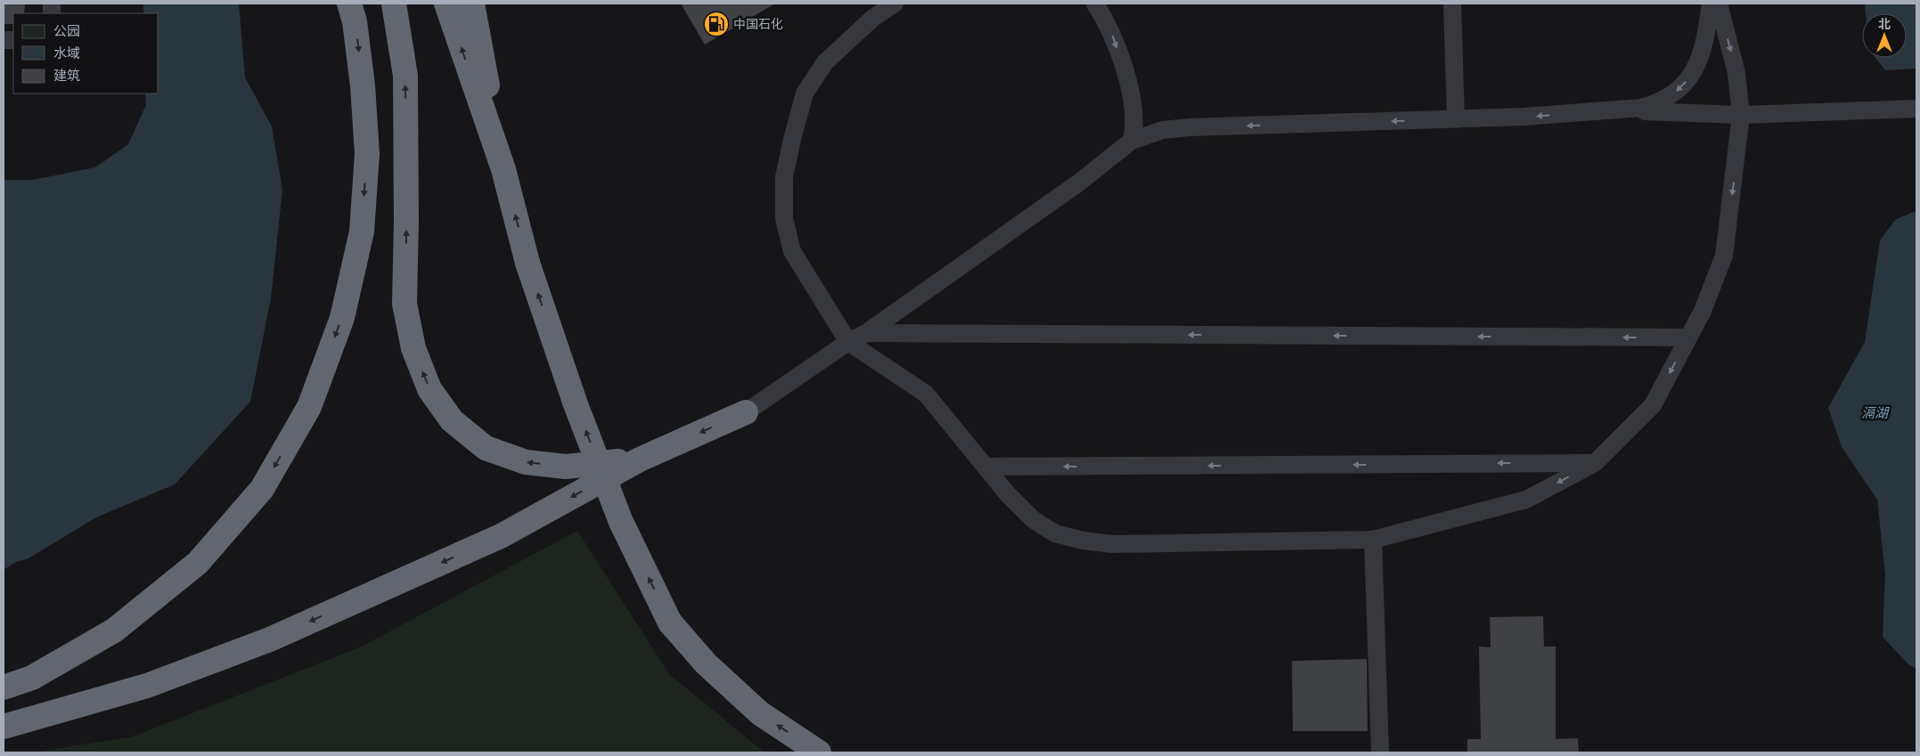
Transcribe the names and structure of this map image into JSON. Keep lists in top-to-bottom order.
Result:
{
  "water": ["滆湖"],
  "places": {
    "fuel station": ["中国石化"]
  },
  "legend": ["公园", "水域", "建筑"],
  "north": "top"
}
